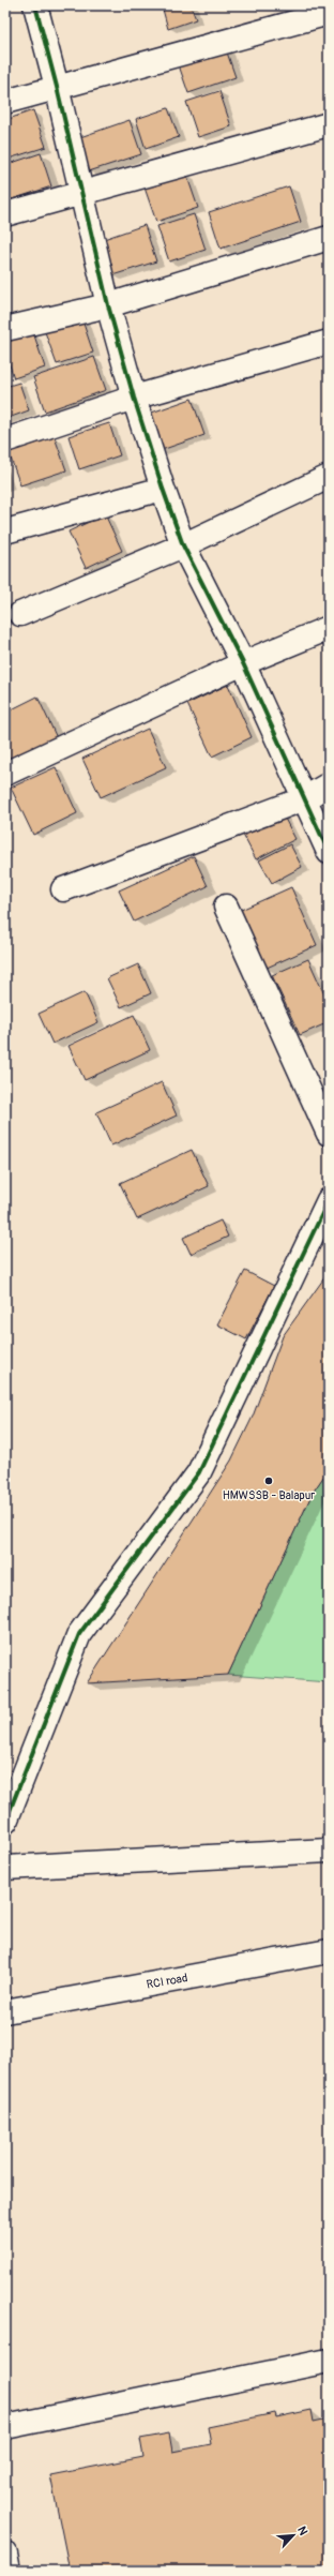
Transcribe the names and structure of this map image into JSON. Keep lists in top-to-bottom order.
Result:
{
  "streets": {
    "street": ["RCI road"]
  },
  "places": ["HMWSSB - Balapur"],
  "north": "top right"
}
